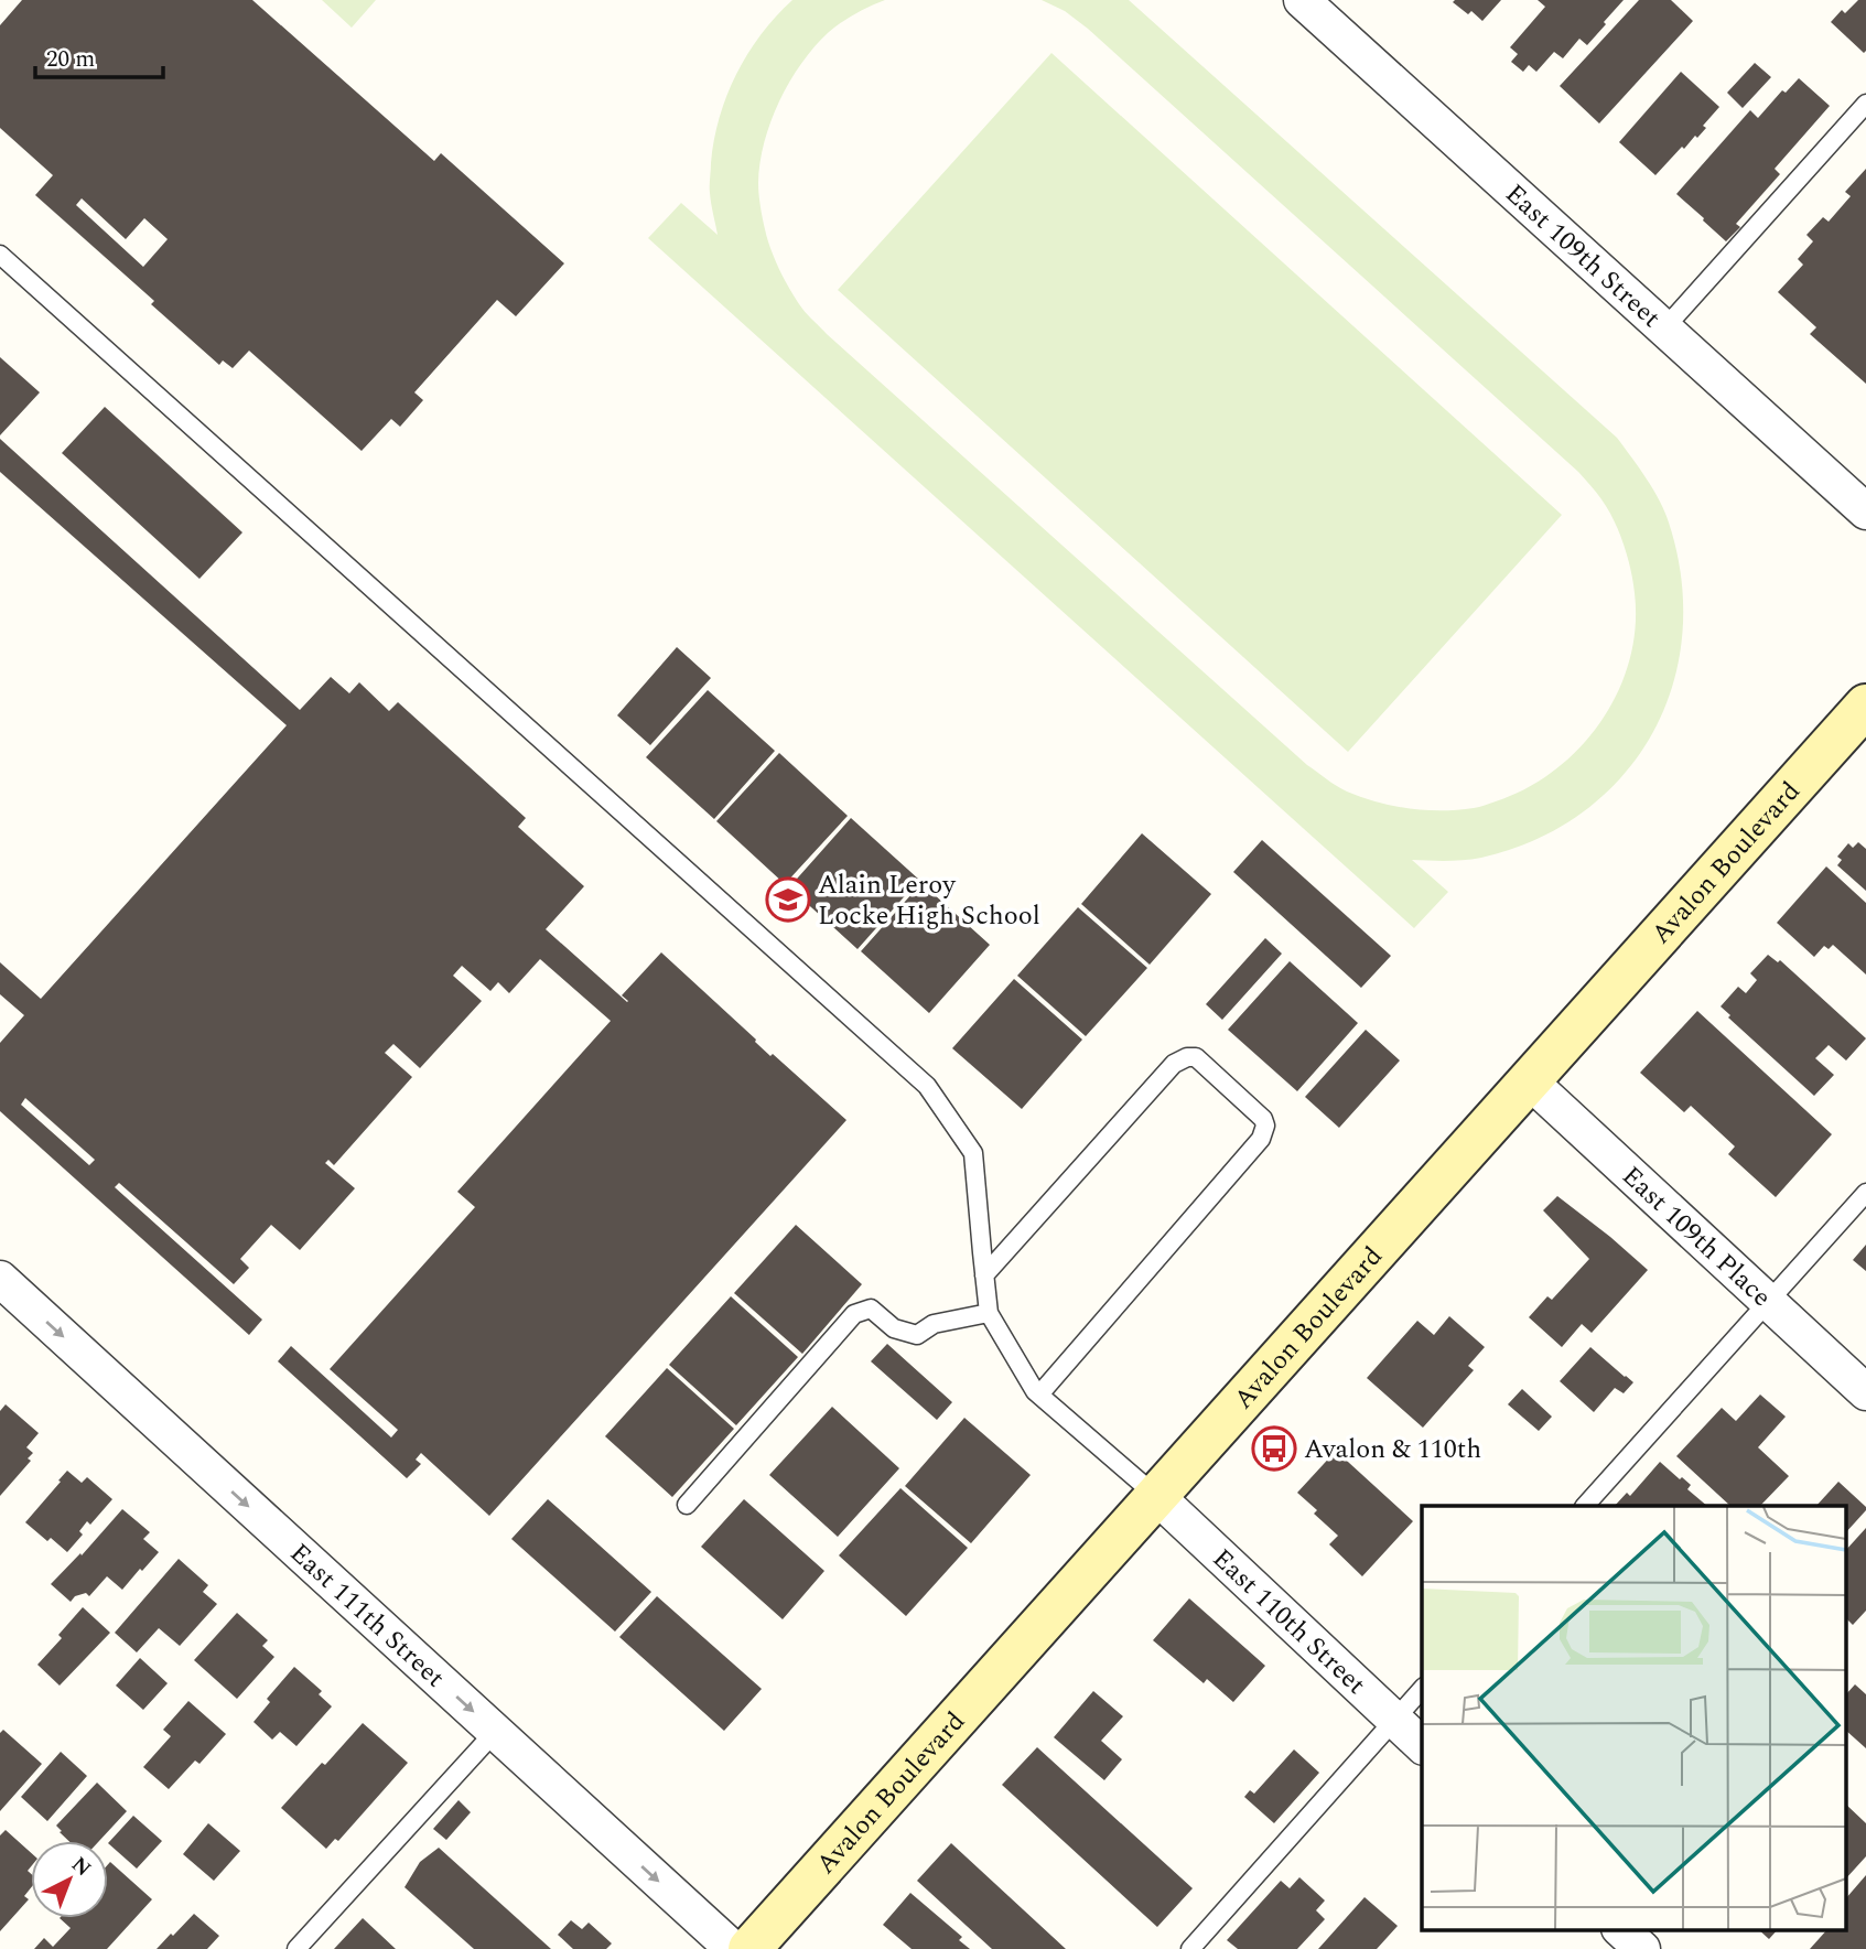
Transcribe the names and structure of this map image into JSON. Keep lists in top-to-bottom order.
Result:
{
  "streets": {
    "main road": ["Avalon Boulevard"],
    "street": [
      "East 109th Street",
      "East 109th Place",
      "East 111th Street",
      "East 110th Street"
    ]
  },
  "crossings": [
    ["Avalon Boulevard", "East 109th Place"],
    ["Avalon Boulevard", "East 110th Street"]
  ],
  "one_way": ["East 111th Street"],
  "places": {
    "school or university": ["Alain Leroy Locke High School"],
    "bus stop": ["Avalon & 110th"]
  },
  "scale_bar": "20 m",
  "north": "top right"
}
